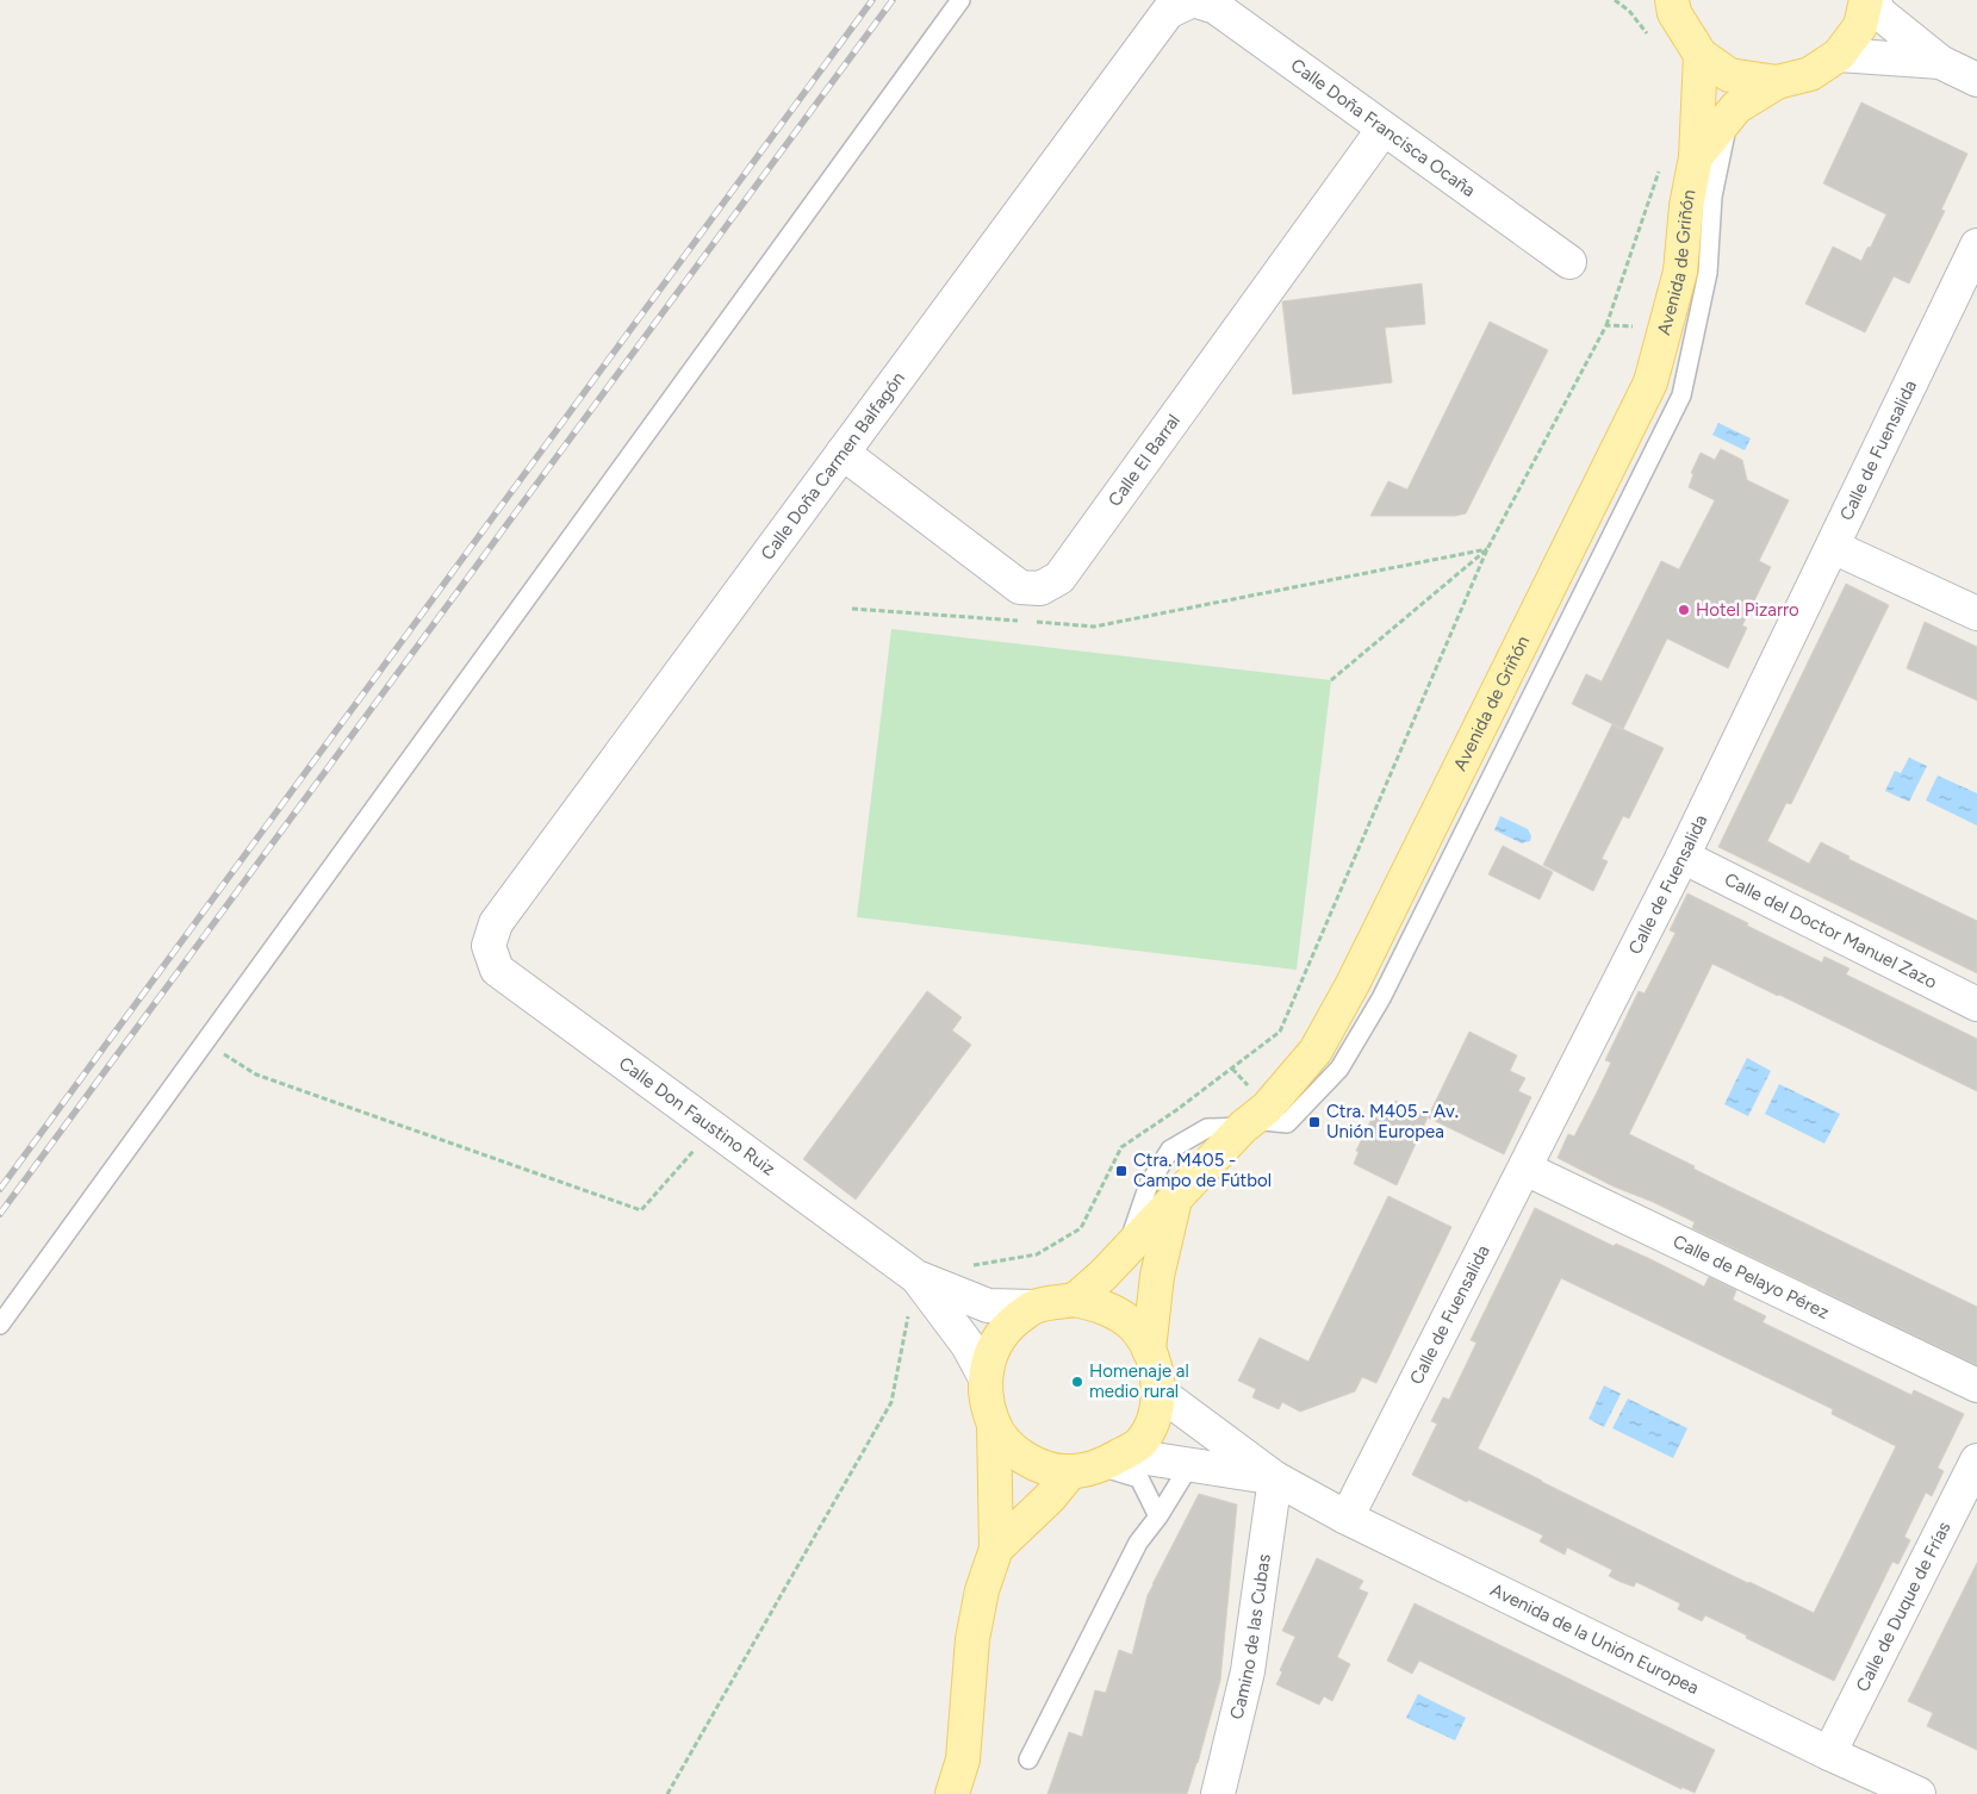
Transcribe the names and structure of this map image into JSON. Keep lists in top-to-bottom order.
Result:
{
  "streets": {
    "main road": ["Avenida de Griñón"],
    "street": [
      "Calle Doña Francisca Ocaña",
      "Calle de Fuensalida",
      "Calle El Barral",
      "Calle Doña Carmen Balfagón",
      "Calle del Doctor Manuel Zazo",
      "Calle Don Faustino Ruiz",
      "Calle de Pelayo Pérez",
      "Calle de Duque de Frías",
      "Camino de las Cubas",
      "Avenida de la Unión Europea"
    ]
  },
  "crossings": [
    ["Calle Doña Francisca Ocaña", "Calle El Barral"],
    ["Calle Doña Francisca Ocaña", "Calle Doña Carmen Balfagón"],
    ["Avenida de Griñón", "Calle Don Faustino Ruiz"],
    ["Calle de Fuensalida", "Calle del Doctor Manuel Zazo"],
    ["Calle de Fuensalida", "Calle de Pelayo Pérez"],
    ["Calle de Fuensalida", "Avenida de la Unión Europea"],
    ["Calle El Barral", "Calle Doña Carmen Balfagón"],
    ["Calle Doña Carmen Balfagón", "Calle Don Faustino Ruiz"],
    ["Calle de Duque de Frías", "Avenida de la Unión Europea"],
    ["Camino de las Cubas", "Avenida de la Unión Europea"]
  ],
  "places": {
    "other": ["Hotel Pizarro", "Homenaje al medio rural"],
    "transit": ["Ctra. M405 - Av. Unión Europea", "Ctra. M405 - Campo de Fútbol"]
  }
}
